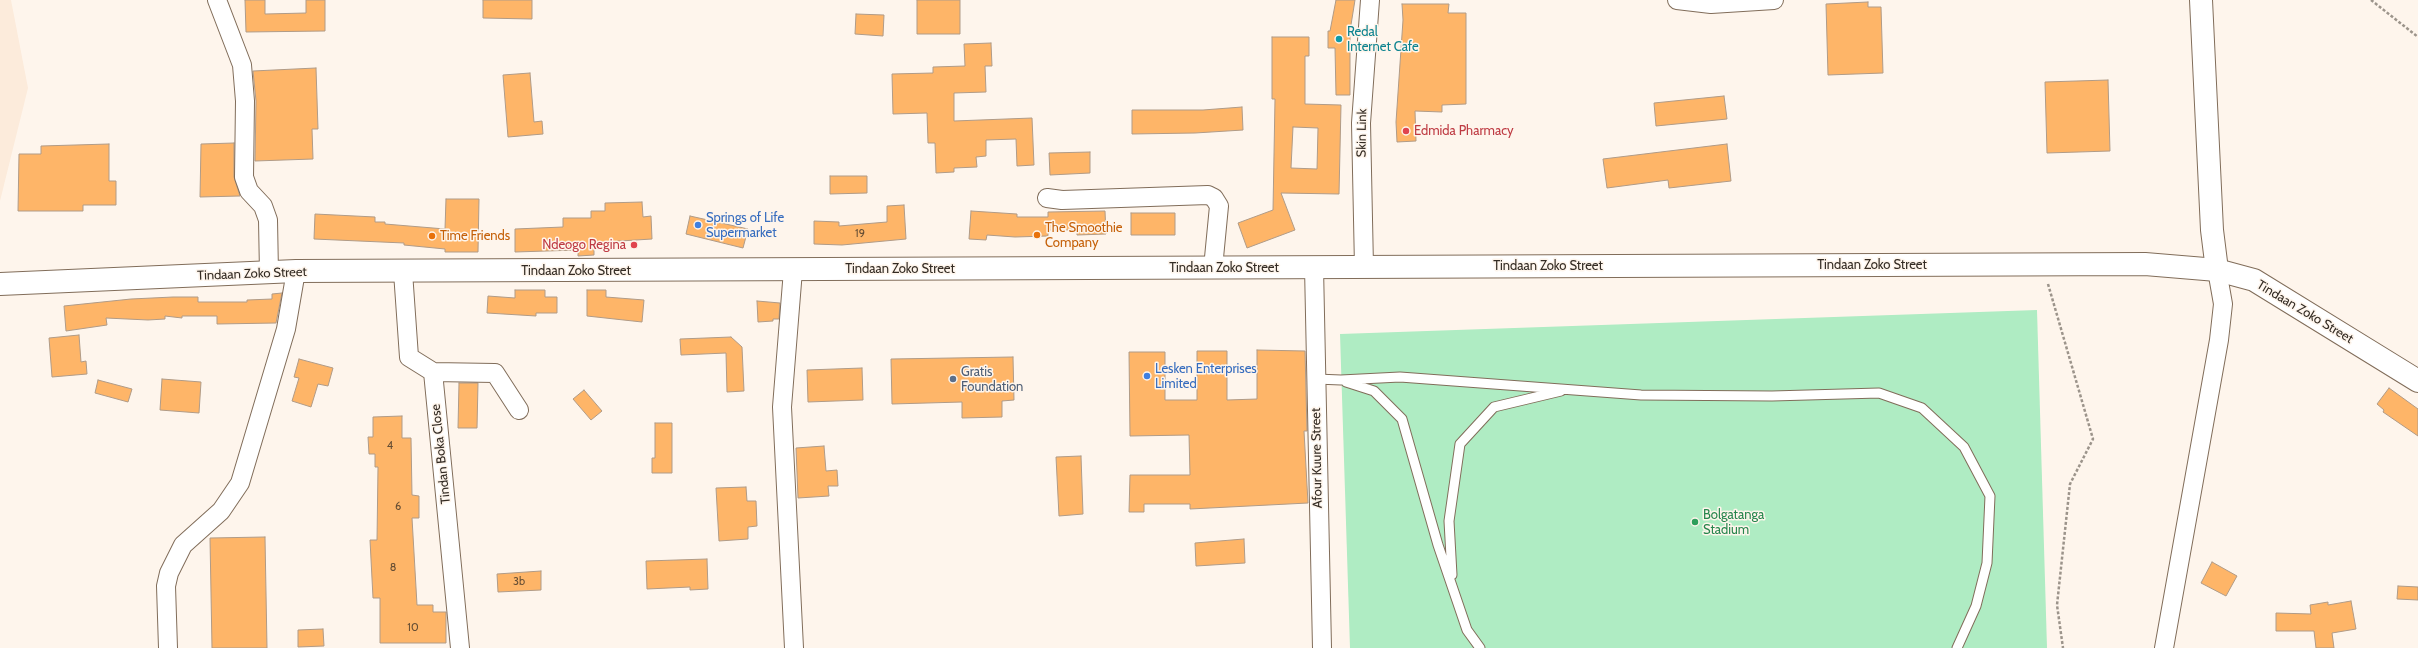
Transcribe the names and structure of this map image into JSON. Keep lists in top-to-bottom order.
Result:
{
  "streets": {
    "main road": ["Tindaan Zoko Street"],
    "street": ["Skin Link", "Tindan Boka Close", "Afour Kuure Street"]
  },
  "crossings": [
    ["Skin Link", "Tindaan Zoko Street"],
    ["Tindaan Zoko Street", "Afour Kuure Street"]
  ],
  "places": [
    "Redal Internet Cafe",
    "Edmida Pharmacy",
    "Springs of Life Supermarket",
    "The Smoothie Company",
    "Time Friends",
    "Ndeogo Regina",
    "Lesken Enterprises Limited",
    "Gratis Foundation",
    "Bolgatanga Stadium"
  ],
  "house_numbers": [
    "19",
    "4",
    "6",
    "8",
    "3b",
    "10"
  ]
}
